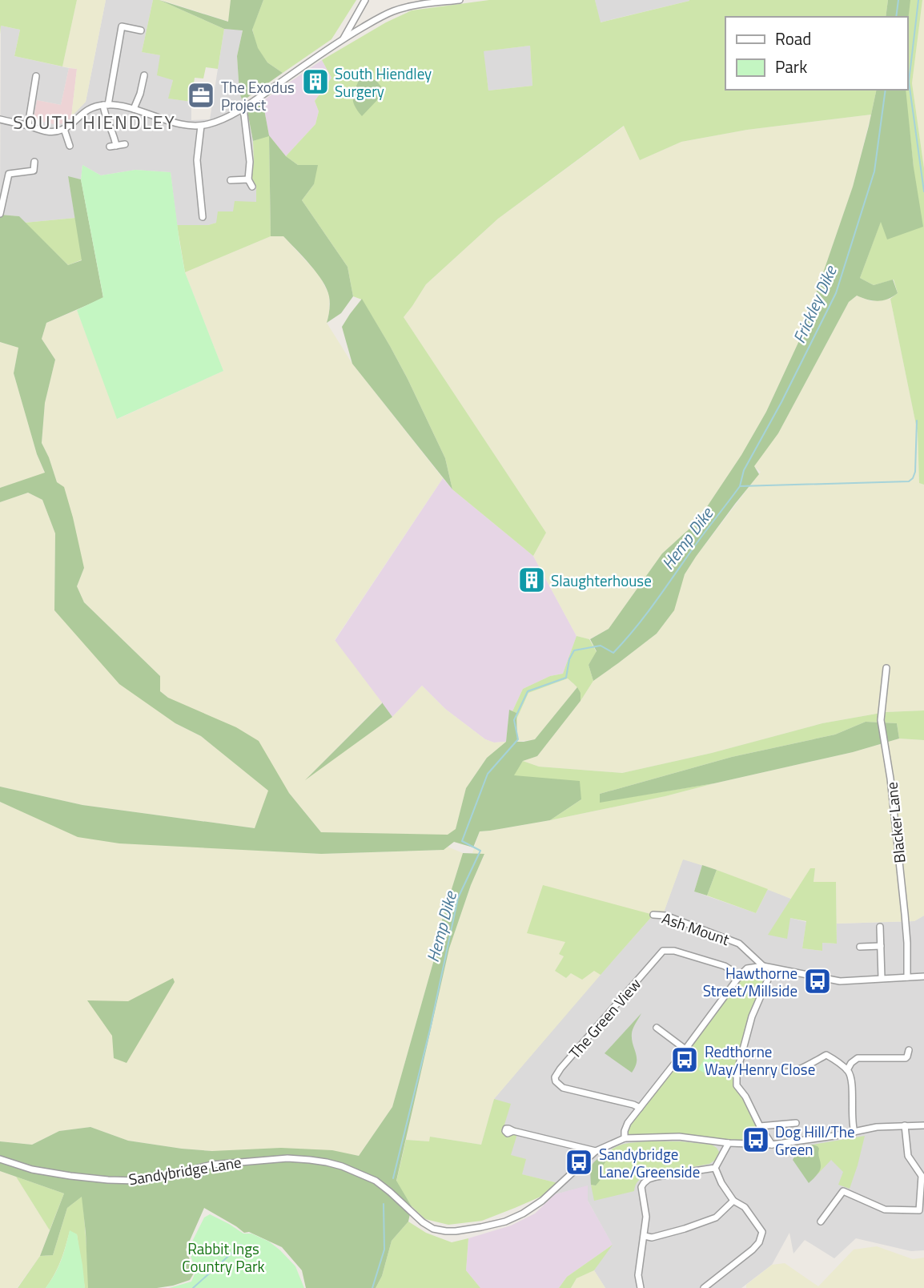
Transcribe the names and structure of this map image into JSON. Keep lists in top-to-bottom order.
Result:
{
  "streets": {
    "street": [
      "Blacker Lane",
      "Ash Mount",
      "The Green View",
      "Sandybridge Lane"
    ]
  },
  "districts": ["SOUTH HIENDLEY"],
  "water": ["Frickley Dike", "Hemp Dike"],
  "parks": ["Rabbit Ings Country Park"],
  "places": {
    "building": ["South Hiendley Surgery", "Slaughterhouse"],
    "office": ["The Exodus Project"],
    "bus stop": [
      "Hawthorne Street/Millside",
      "Redthorne Way/Henry Close",
      "Dog Hill/The Green",
      "Sandybridge Lane/Greenside"
    ]
  },
  "legend": ["Road", "Park"]
}
